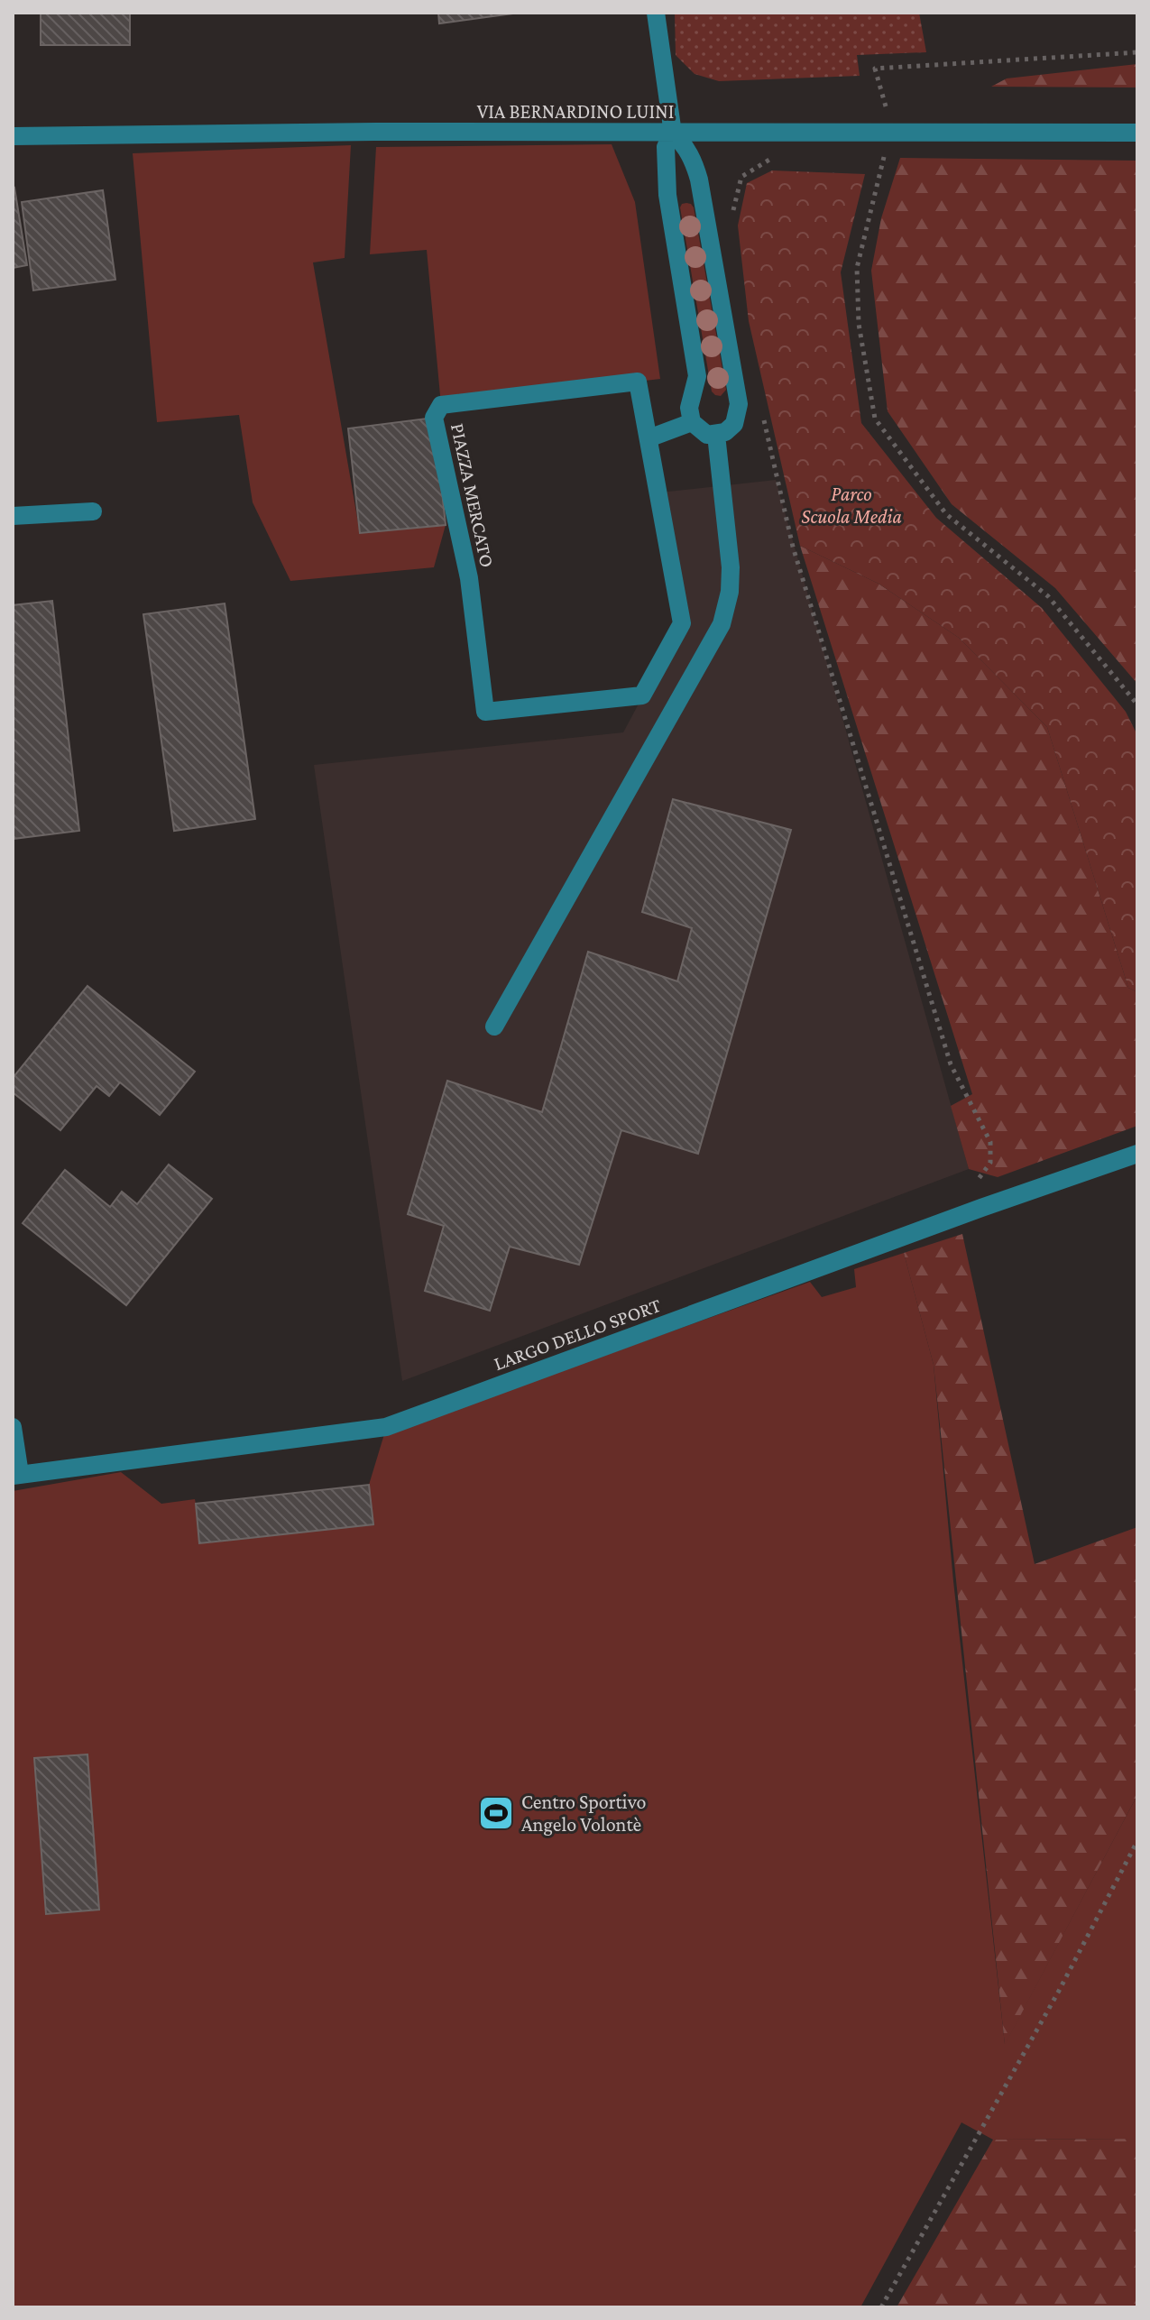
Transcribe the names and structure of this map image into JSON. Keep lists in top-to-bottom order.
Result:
{
  "streets": {
    "street": ["VIA BERNARDINO LUINI", "PIAZZA MERCATO", "LARGO DELLO SPORT"]
  },
  "parks": ["Parco Scuola Media"],
  "places": {
    "sports": ["Centro Sportivo Angelo Volontè"]
  }
}
